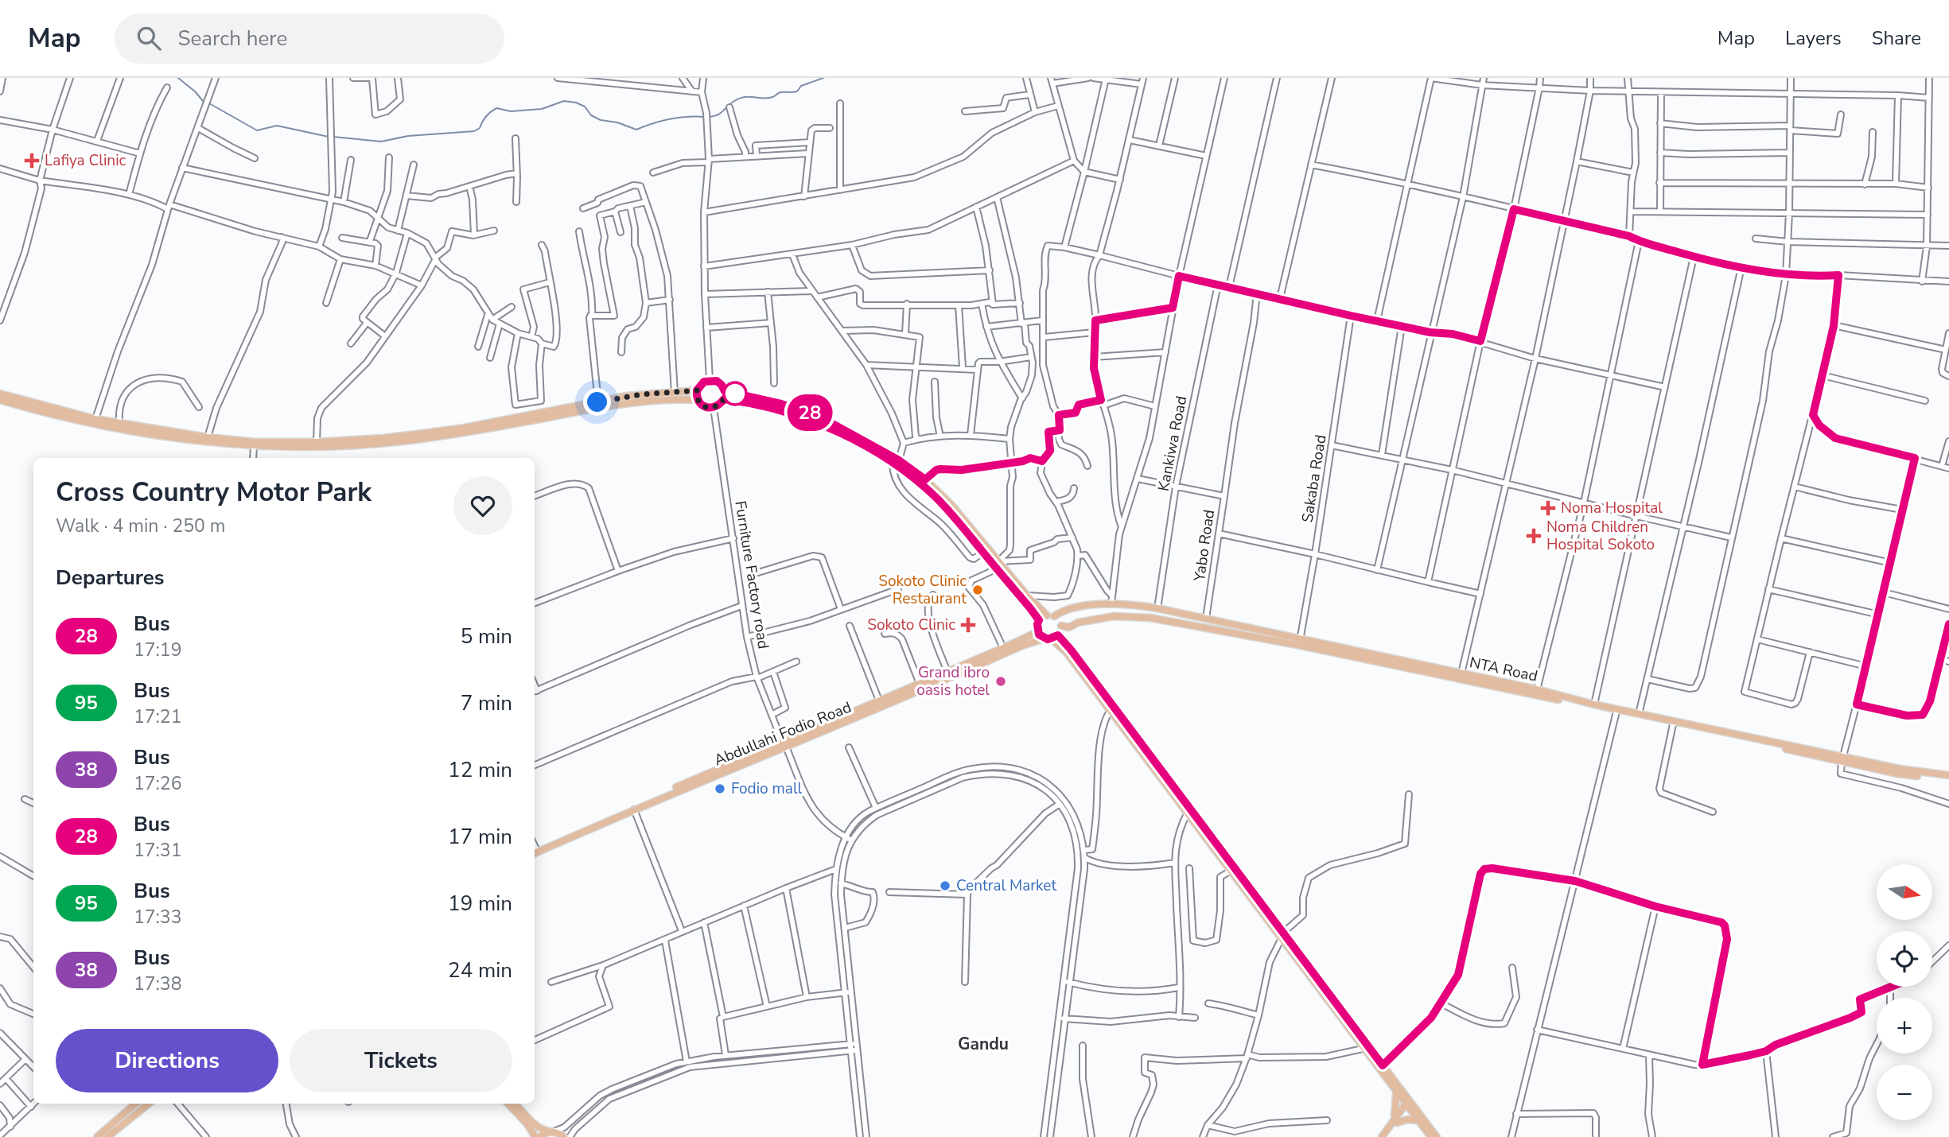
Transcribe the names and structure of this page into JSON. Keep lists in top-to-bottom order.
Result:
{
  "streets": {
    "main road": ["NTA Road", "Abdullahi Fodio Road"],
    "street": [
      "Kankiwa Road",
      "Sakaba Road",
      "Yabo Road",
      "Furniture Factory road"
    ]
  },
  "crossings": [
    ["Kankiwa Road", "Yabo Road"],
    ["Kankiwa Road", "NTA Road"],
    ["Sakaba Road", "NTA Road"],
    ["Yabo Road", "NTA Road"],
    ["Furniture Factory road", "Abdullahi Fodio Road"],
    ["NTA Road", "Abdullahi Fodio Road"]
  ],
  "districts": ["Gandu"],
  "places": {
    "health": [
      "Lafiya Clinic",
      "Noma Hospital",
      "Noma Children Hospital Sokoto",
      "Sokoto Clinic"
    ],
    "other": [
      "Sokoto Clinic Restaurant",
      "Grand ibro oasis hotel",
      "Fodio mall",
      "Central Market"
    ]
  },
  "lines": ["bus line 28"],
  "north": "right",
  "page": {
    "header": "Map",
    "search": "Search here",
    "nav": ["Map", "Layers", "Share"],
    "on_map": "28",
    "heading": [
      ["Cross Country Motor Park", "Walk · 4 min · 250 m"],
      "Departures"
    ],
    "list": [
      {
        "mark": "28",
        "name": "Bus",
        "note": "17:19",
        "value": "5 min"
      },
      {
        "mark": "95",
        "name": "Bus",
        "note": "17:21",
        "value": "7 min"
      },
      {
        "mark": "38",
        "name": "Bus",
        "note": "17:26",
        "value": "12 min"
      },
      {
        "mark": "28",
        "name": "Bus",
        "note": "17:31",
        "value": "17 min"
      },
      {
        "mark": "95",
        "name": "Bus",
        "note": "17:33",
        "value": "19 min"
      },
      {
        "mark": "38",
        "name": "Bus",
        "note": "17:38",
        "value": "24 min"
      }
    ],
    "map_buttons": ["+", "−"],
    "buttons": ["Directions", "Tickets"]
  }
}
